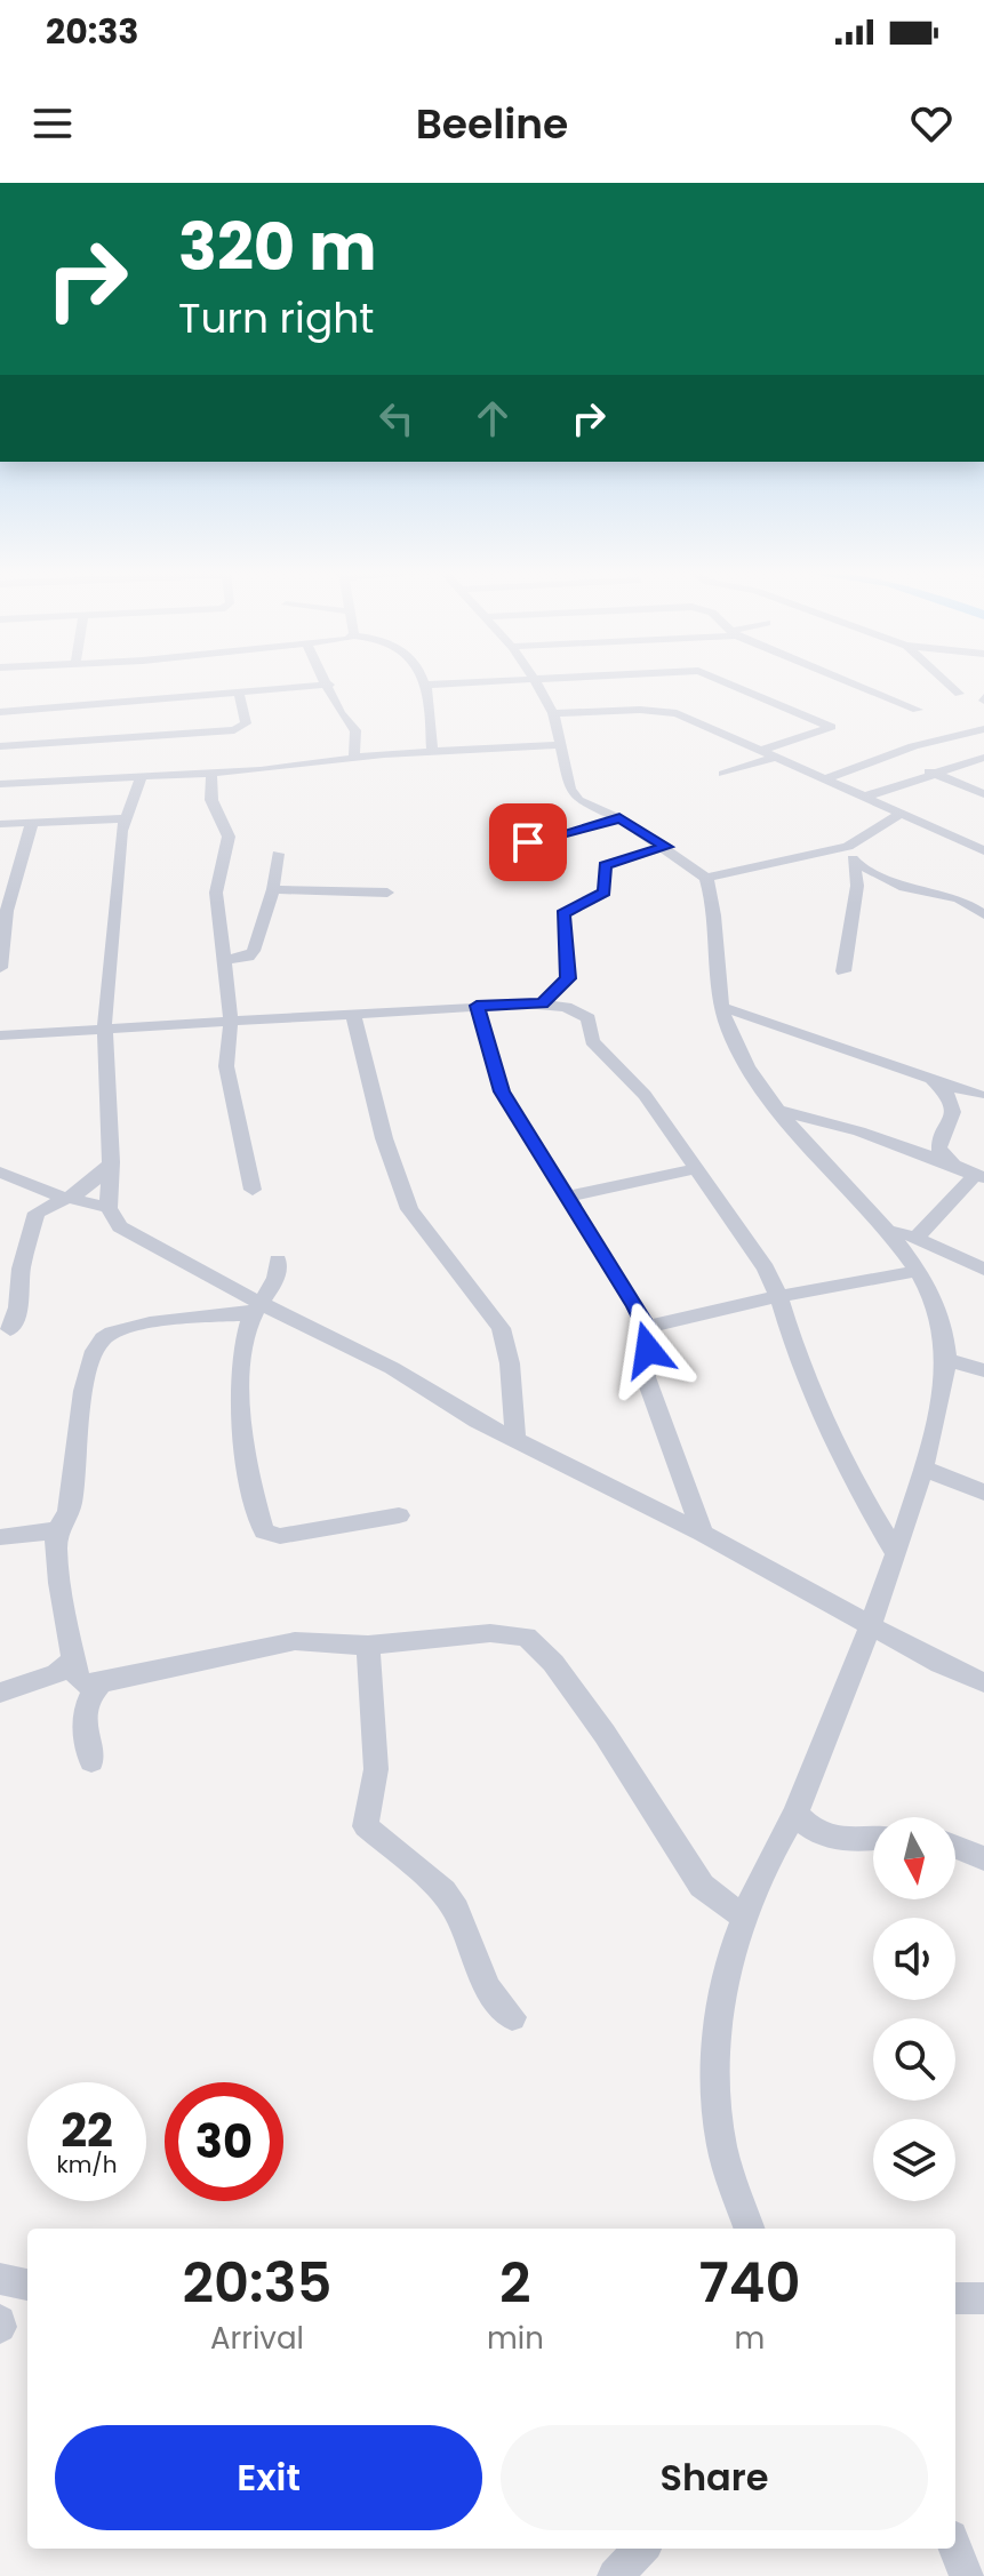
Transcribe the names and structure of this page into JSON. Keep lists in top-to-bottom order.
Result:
{
  "north": "bottom",
  "page": {
    "status": "20:33",
    "header": "Beeline",
    "turn": ["320 m", "Turn right"],
    "speed": "22 km/h",
    "limit": "30",
    "eta": [
      "20:35",
      "Arrival",
      "2",
      "min",
      "740",
      "m"
    ],
    "buttons": ["Exit", "Share"]
  }
}
